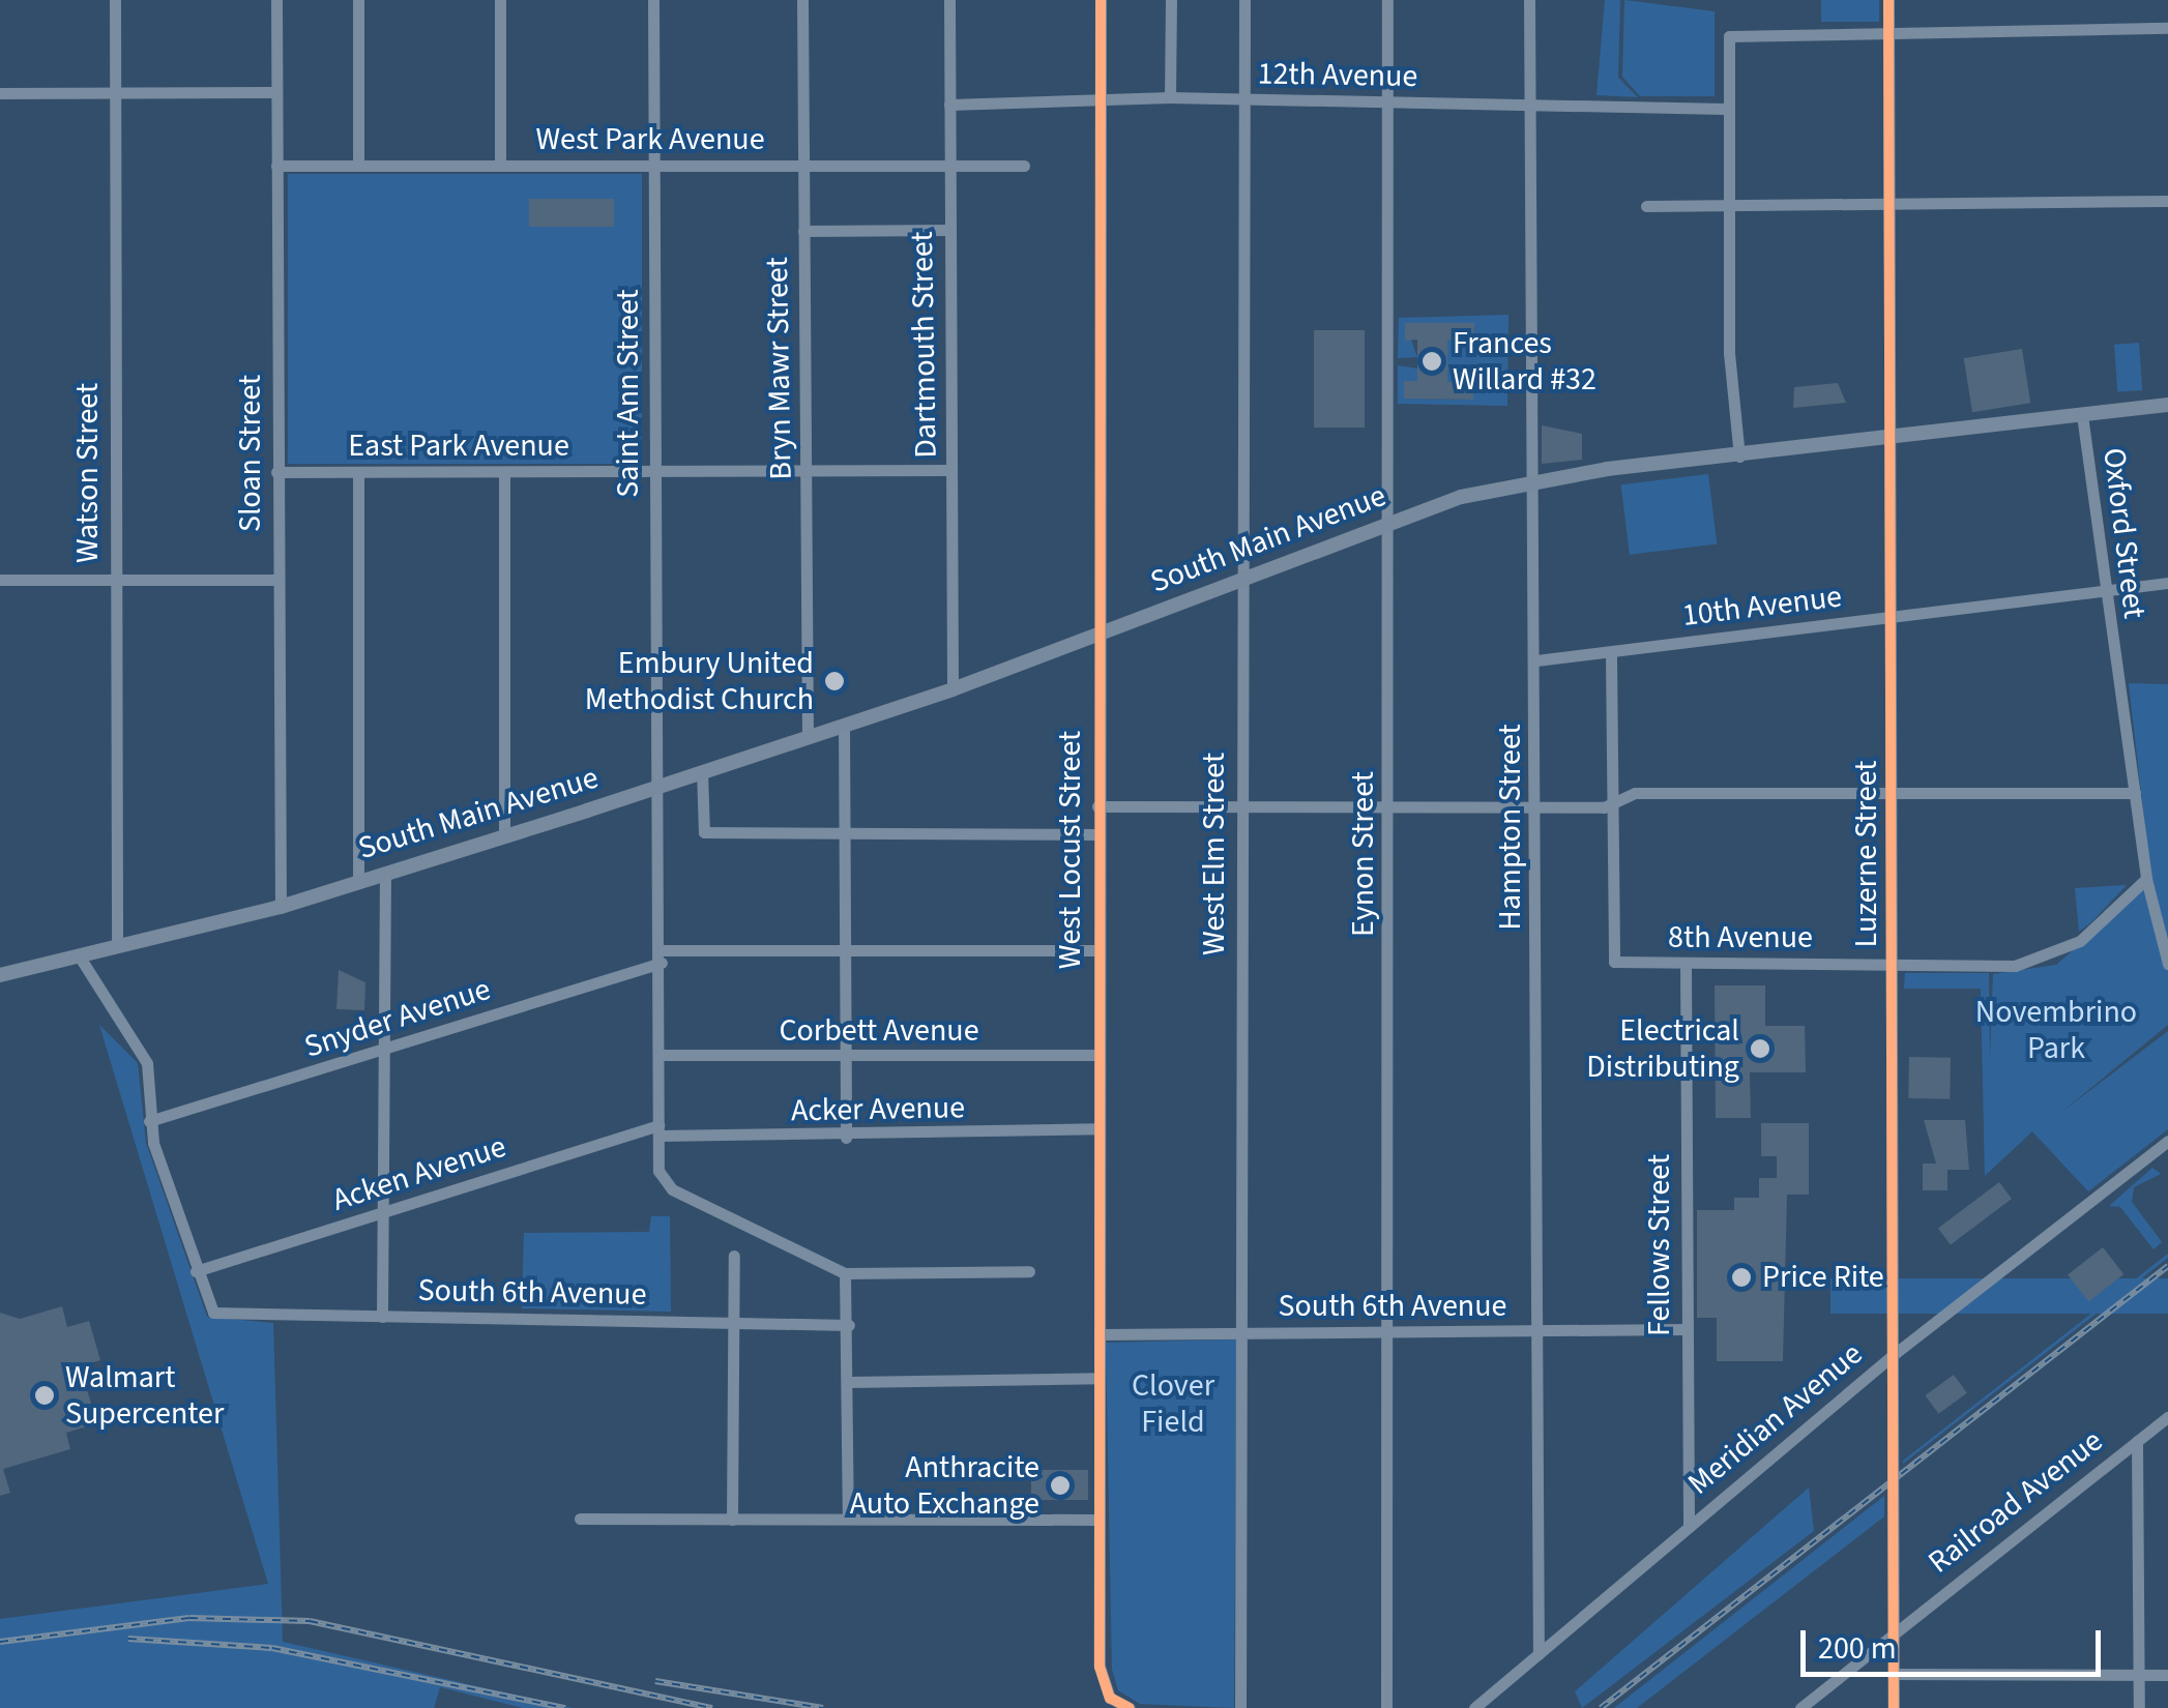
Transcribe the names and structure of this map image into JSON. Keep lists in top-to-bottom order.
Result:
{
  "streets": {
    "main road": ["South Main Avenue"],
    "street": [
      "12th Avenue",
      "West Park Avenue",
      "Dartmouth Street",
      "Bryn Mawr Street",
      "Saint Ann Street",
      "East Park Avenue",
      "Sloan Street",
      "Watson Street",
      "Oxford Street",
      "10th Avenue",
      "Hampton Street",
      "West Locust Street",
      "West Elm Street",
      "Eynon Street",
      "Luzerne Street",
      "8th Avenue",
      "Snyder Avenue",
      "Corbett Avenue",
      "Acker Avenue",
      "Acken Avenue",
      "Fellows Street",
      "South 6th Avenue",
      "Meridian Avenue",
      "Railroad Avenue"
    ]
  },
  "crossings": [
    ["12th Avenue", "Dartmouth Street"],
    ["12th Avenue", "Hampton Street"],
    ["12th Avenue", "West Locust Street"],
    ["12th Avenue", "West Elm Street"],
    ["12th Avenue", "Eynon Street"],
    ["West Park Avenue", "Dartmouth Street"],
    ["West Park Avenue", "Bryn Mawr Street"],
    ["West Park Avenue", "Saint Ann Street"],
    ["West Park Avenue", "Sloan Street"],
    ["Dartmouth Street", "East Park Avenue"],
    ["Dartmouth Street", "South Main Avenue"],
    ["Bryn Mawr Street", "East Park Avenue"],
    ["Bryn Mawr Street", "South Main Avenue"],
    ["Saint Ann Street", "East Park Avenue"],
    ["Saint Ann Street", "South Main Avenue"],
    ["Saint Ann Street", "Snyder Avenue"],
    ["Saint Ann Street", "Corbett Avenue"],
    ["Saint Ann Street", "Acker Avenue"],
    ["Saint Ann Street", "Acken Avenue"],
    ["East Park Avenue", "Sloan Street"],
    ["Sloan Street", "South Main Avenue"],
    ["Watson Street", "South Main Avenue"],
    ["Oxford Street", "South Main Avenue"],
    ["Oxford Street", "10th Avenue"],
    ["Oxford Street", "8th Avenue"],
    ["South Main Avenue", "Hampton Street"],
    ["South Main Avenue", "West Locust Street"],
    ["South Main Avenue", "West Elm Street"],
    ["South Main Avenue", "Eynon Street"],
    ["South Main Avenue", "Luzerne Street"],
    ["10th Avenue", "Hampton Street"],
    ["10th Avenue", "Luzerne Street"],
    ["Hampton Street", "South 6th Avenue"],
    ["Hampton Street", "Meridian Avenue"],
    ["West Locust Street", "Snyder Avenue"],
    ["West Locust Street", "Corbett Avenue"],
    ["West Locust Street", "Acker Avenue"],
    ["West Locust Street", "South 6th Avenue"],
    ["West Elm Street", "South 6th Avenue"],
    ["Eynon Street", "South 6th Avenue"],
    ["Luzerne Street", "8th Avenue"],
    ["Luzerne Street", "Meridian Avenue"],
    ["Luzerne Street", "Railroad Avenue"],
    ["8th Avenue", "Fellows Street"],
    ["Acker Avenue", "Acken Avenue"],
    ["Acken Avenue", "South 6th Avenue"],
    ["Fellows Street", "South 6th Avenue"],
    ["Fellows Street", "Meridian Avenue"]
  ],
  "parks": ["Novembrino Park", "Clover Field"],
  "places": [
    "Frances Willard #32",
    "Embury United Methodist Church",
    "Electrical Distributing",
    "Price Rite",
    "Walmart Supercenter",
    "Anthracite Auto Exchange"
  ],
  "scale_bar": "200 m"
}
